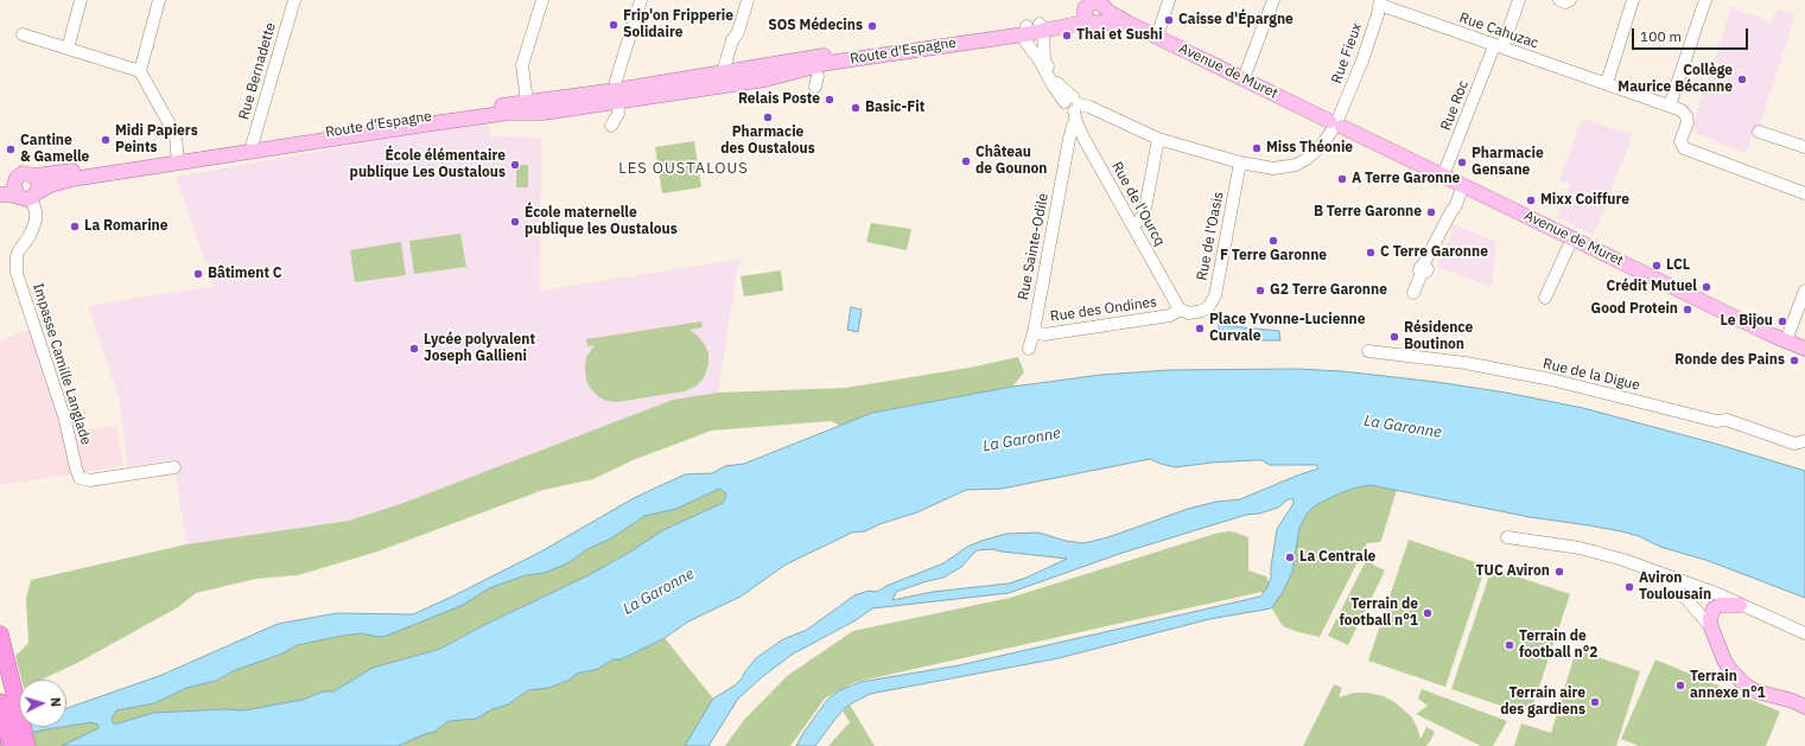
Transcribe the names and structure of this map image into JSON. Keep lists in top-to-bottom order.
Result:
{
  "streets": {
    "main road": ["Route d'Espagne", "Avenue de Muret"],
    "street": [
      "Rue Cahuzac",
      "Rue Fieux",
      "Rue Bernadette",
      "Rue Roc",
      "Rue de l'Ourcq",
      "Rue de l'Oasis",
      "Rue Sainte-Odile",
      "Rue des Ondines",
      "Impasse Camille Langlade",
      "Rue de la Digue"
    ]
  },
  "crossings": [
    ["Rue Cahuzac", "Rue Fieux"],
    ["Rue Cahuzac", "Rue Roc"],
    ["Route d'Espagne", "Rue Bernadette"],
    ["Route d'Espagne", "Avenue de Muret"],
    ["Route d'Espagne", "Impasse Camille Langlade"],
    ["Rue Fieux", "Avenue de Muret"],
    ["Rue Fieux", "Rue de l'Ourcq"],
    ["Rue Fieux", "Rue de l'Oasis"],
    ["Rue Fieux", "Rue Sainte-Odile"],
    ["Avenue de Muret", "Rue Roc"],
    ["Rue de l'Ourcq", "Rue Sainte-Odile"],
    ["Rue de l'Ourcq", "Rue des Ondines"],
    ["Rue de l'Oasis", "Rue des Ondines"],
    ["Rue Sainte-Odile", "Rue des Ondines"]
  ],
  "districts": ["LES OUSTALOUS"],
  "water": ["La Garonne"],
  "places": [
    "Caisse d'Épargne",
    "Frip'on Fripperie Solidaire",
    "SOS Médecins",
    "Thai et Sushi",
    "Collège Maurice Bécanne",
    "Relais Poste",
    "Basic-Fit",
    "Pharmacie des Oustalous",
    "Midi Papiers Peints",
    "Miss Théonie",
    "Cantine & Gamelle",
    "Château de Gounon",
    "Pharmacie Gensane",
    "École élémentaire publique Les Oustalous",
    "A Terre Garonne",
    "Mixx Coiffure",
    "B Terre Garonne",
    "École maternelle publique les Oustalous",
    "La Romarine",
    "F Terre Garonne",
    "C Terre Garonne",
    "LCL",
    "Bâtiment C",
    "Crédit Mutuel",
    "G2 Terre Garonne",
    "Good Protein",
    "Le Bijou",
    "Place Yvonne-Lucienne Curvale",
    "Résidence Boutinon",
    "Lycée polyvalent Joseph Gallieni",
    "Ronde des Pains",
    "La Centrale",
    "TUC Aviron",
    "Aviron Toulousain",
    "Terrain de football n°1",
    "Terrain de football n°2",
    "Terrain annexe n°1",
    "Terrain aire des gardiens"
  ],
  "scale_bar": "100 m",
  "north": "right"
}
